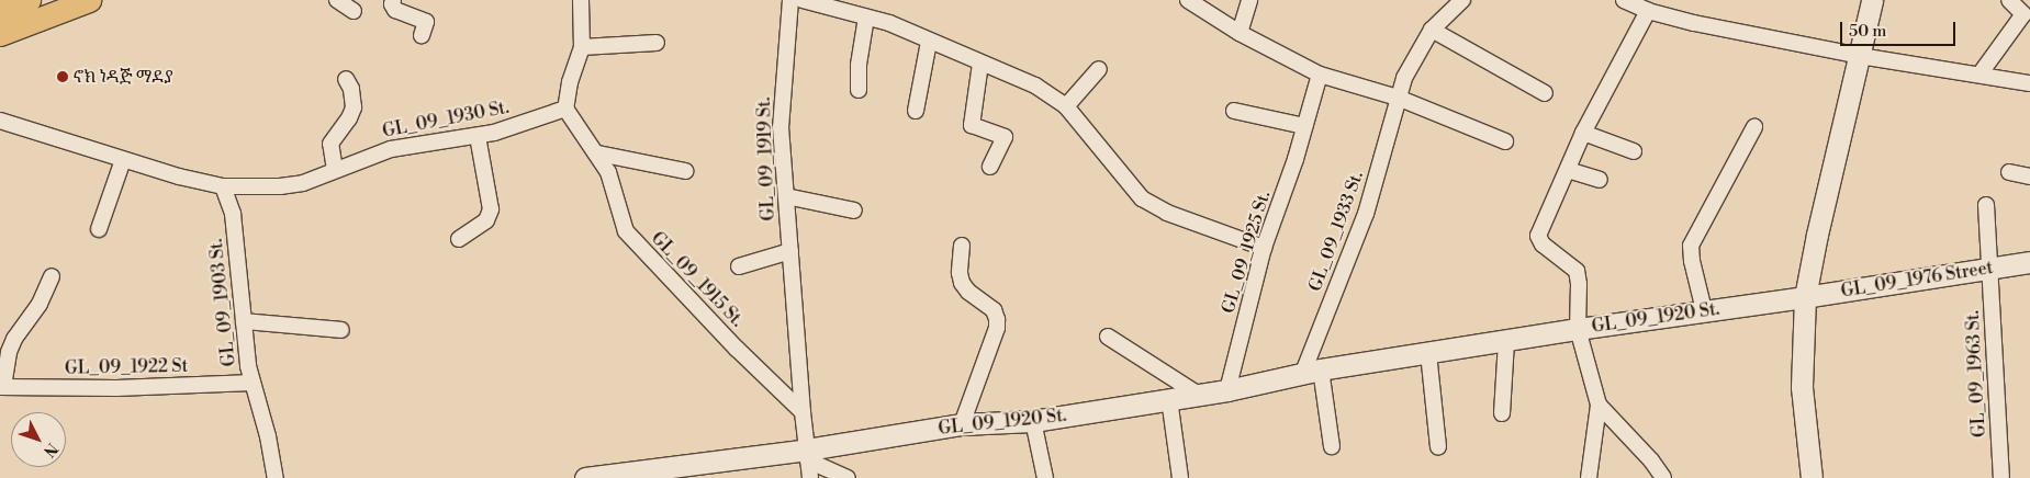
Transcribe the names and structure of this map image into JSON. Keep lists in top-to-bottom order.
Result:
{
  "streets": {
    "main road": ["GL_09_1976 Street", "GL_09_1920 St."],
    "street": [
      "GL_09_1930 St.",
      "GL_09_1919 St.",
      "GL_09_1933 St.",
      "GL_09_1925 St.",
      "GL_09_1915 St.",
      "GL_09_1903 St.",
      "GL_09_1922 St",
      "GL_09_1963 St."
    ]
  },
  "crossings": [
    ["GL_09_1930 St.", "GL_09_1915 St."],
    ["GL_09_1930 St.", "GL_09_1903 St."],
    ["GL_09_1919 St.", "GL_09_1915 St."],
    ["GL_09_1919 St.", "GL_09_1920 St."],
    ["GL_09_1933 St.", "GL_09_1920 St."],
    ["GL_09_1925 St.", "GL_09_1920 St."],
    ["GL_09_1976 Street", "GL_09_1920 St."],
    ["GL_09_1976 Street", "GL_09_1963 St."],
    ["GL_09_1903 St.", "GL_09_1922 St"]
  ],
  "places": ["ኖክ ነዳጅ ማደያ"],
  "scale_bar": "50 m",
  "north": "bottom right"
}
